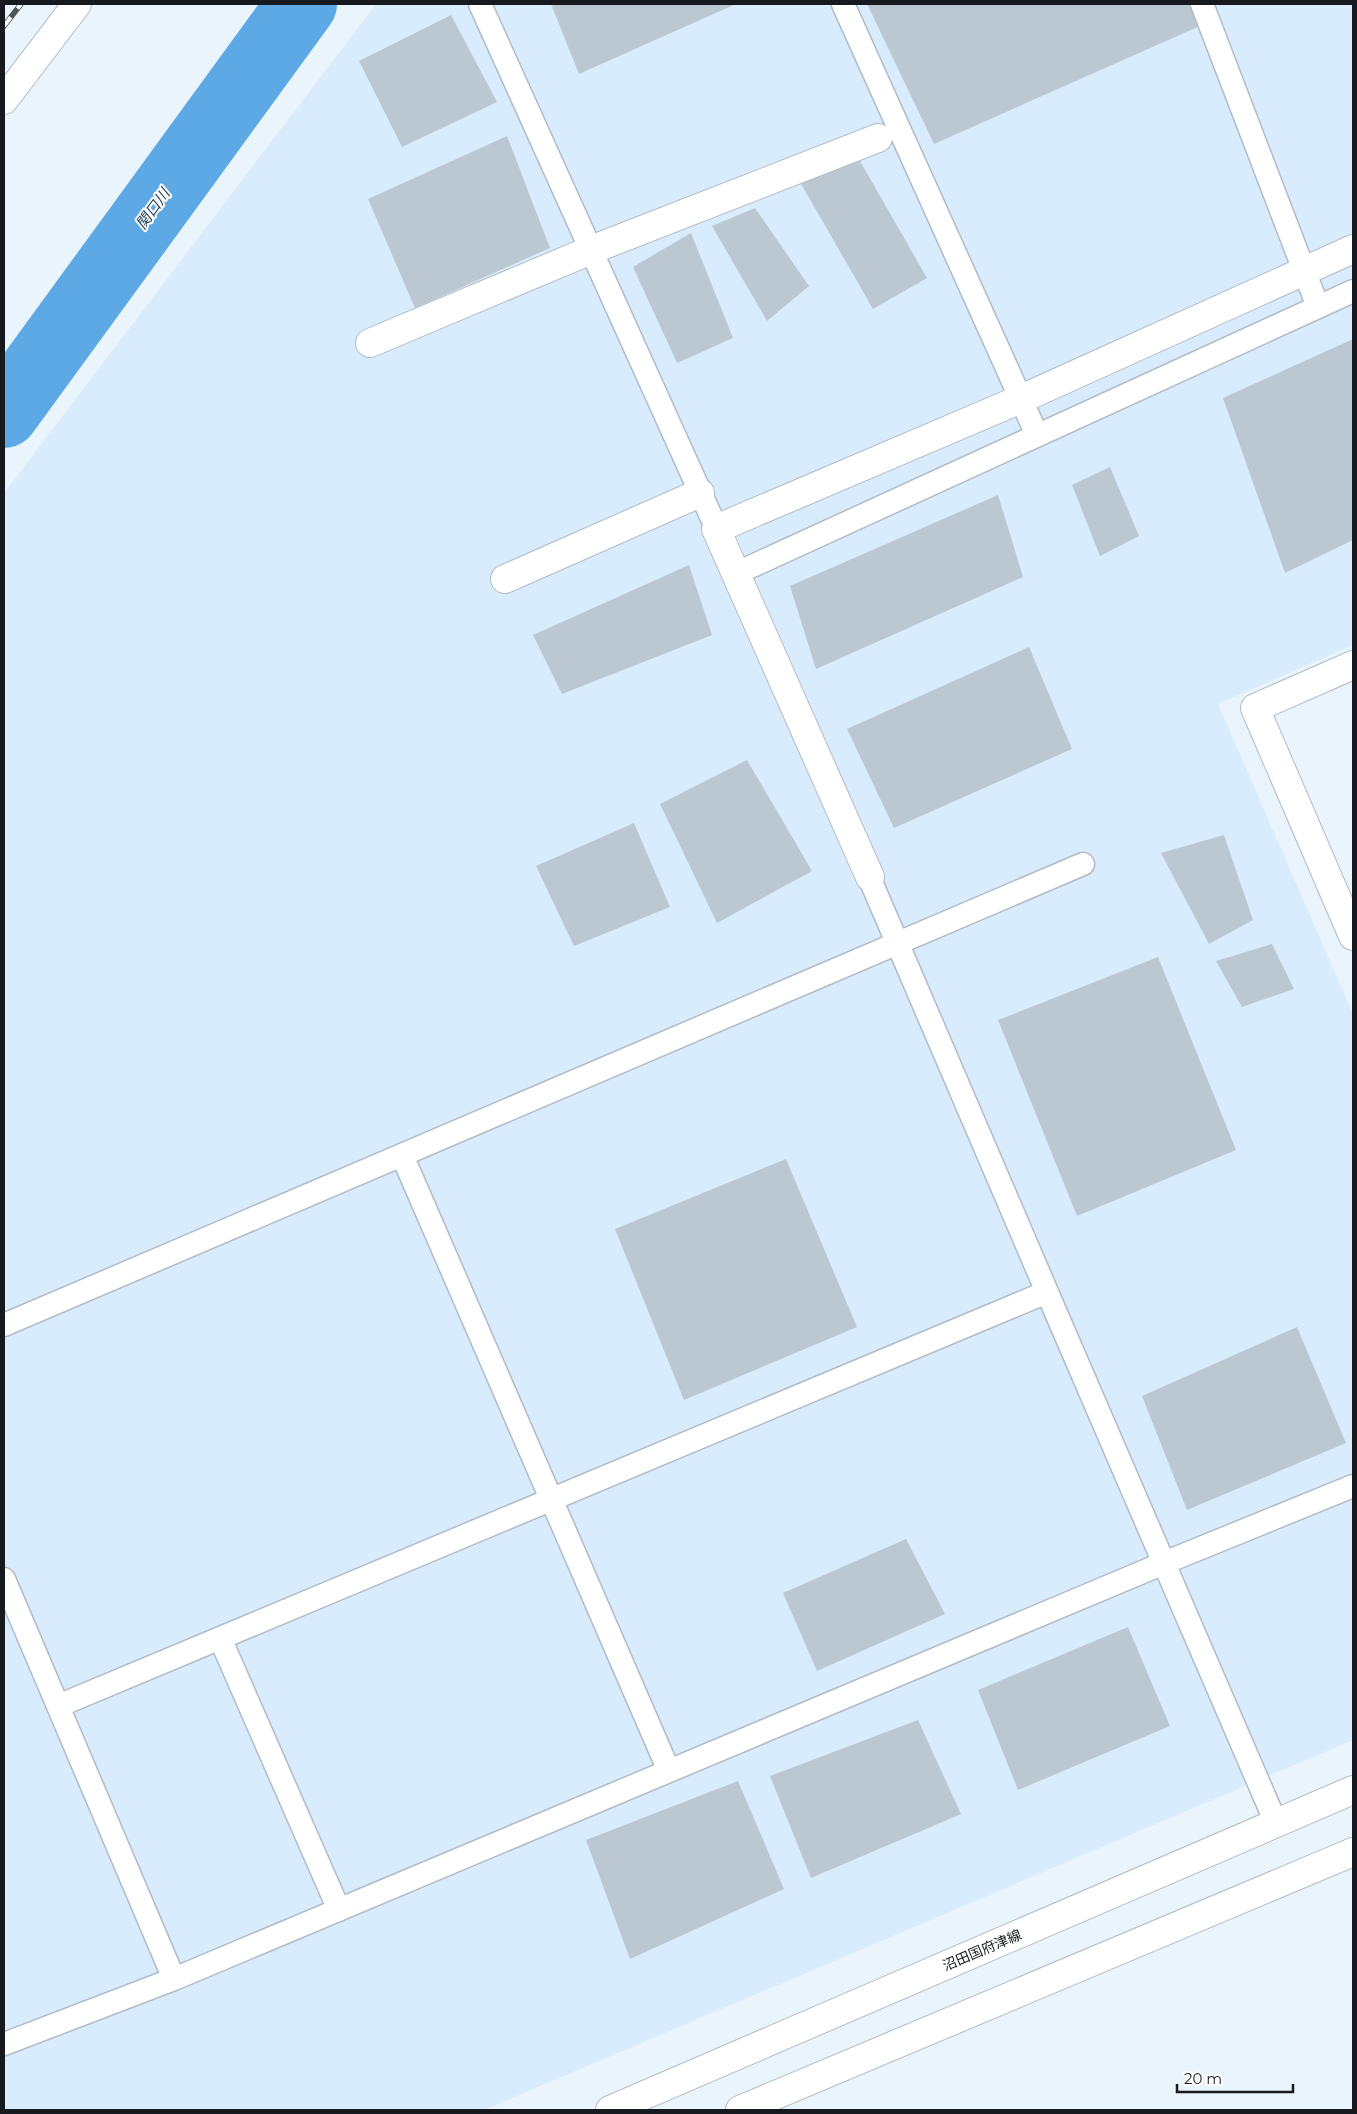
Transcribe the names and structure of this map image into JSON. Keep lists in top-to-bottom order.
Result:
{
  "streets": {
    "street": ["沼田国府津線"]
  },
  "water": ["関口川"],
  "scale_bar": "20 m"
}
